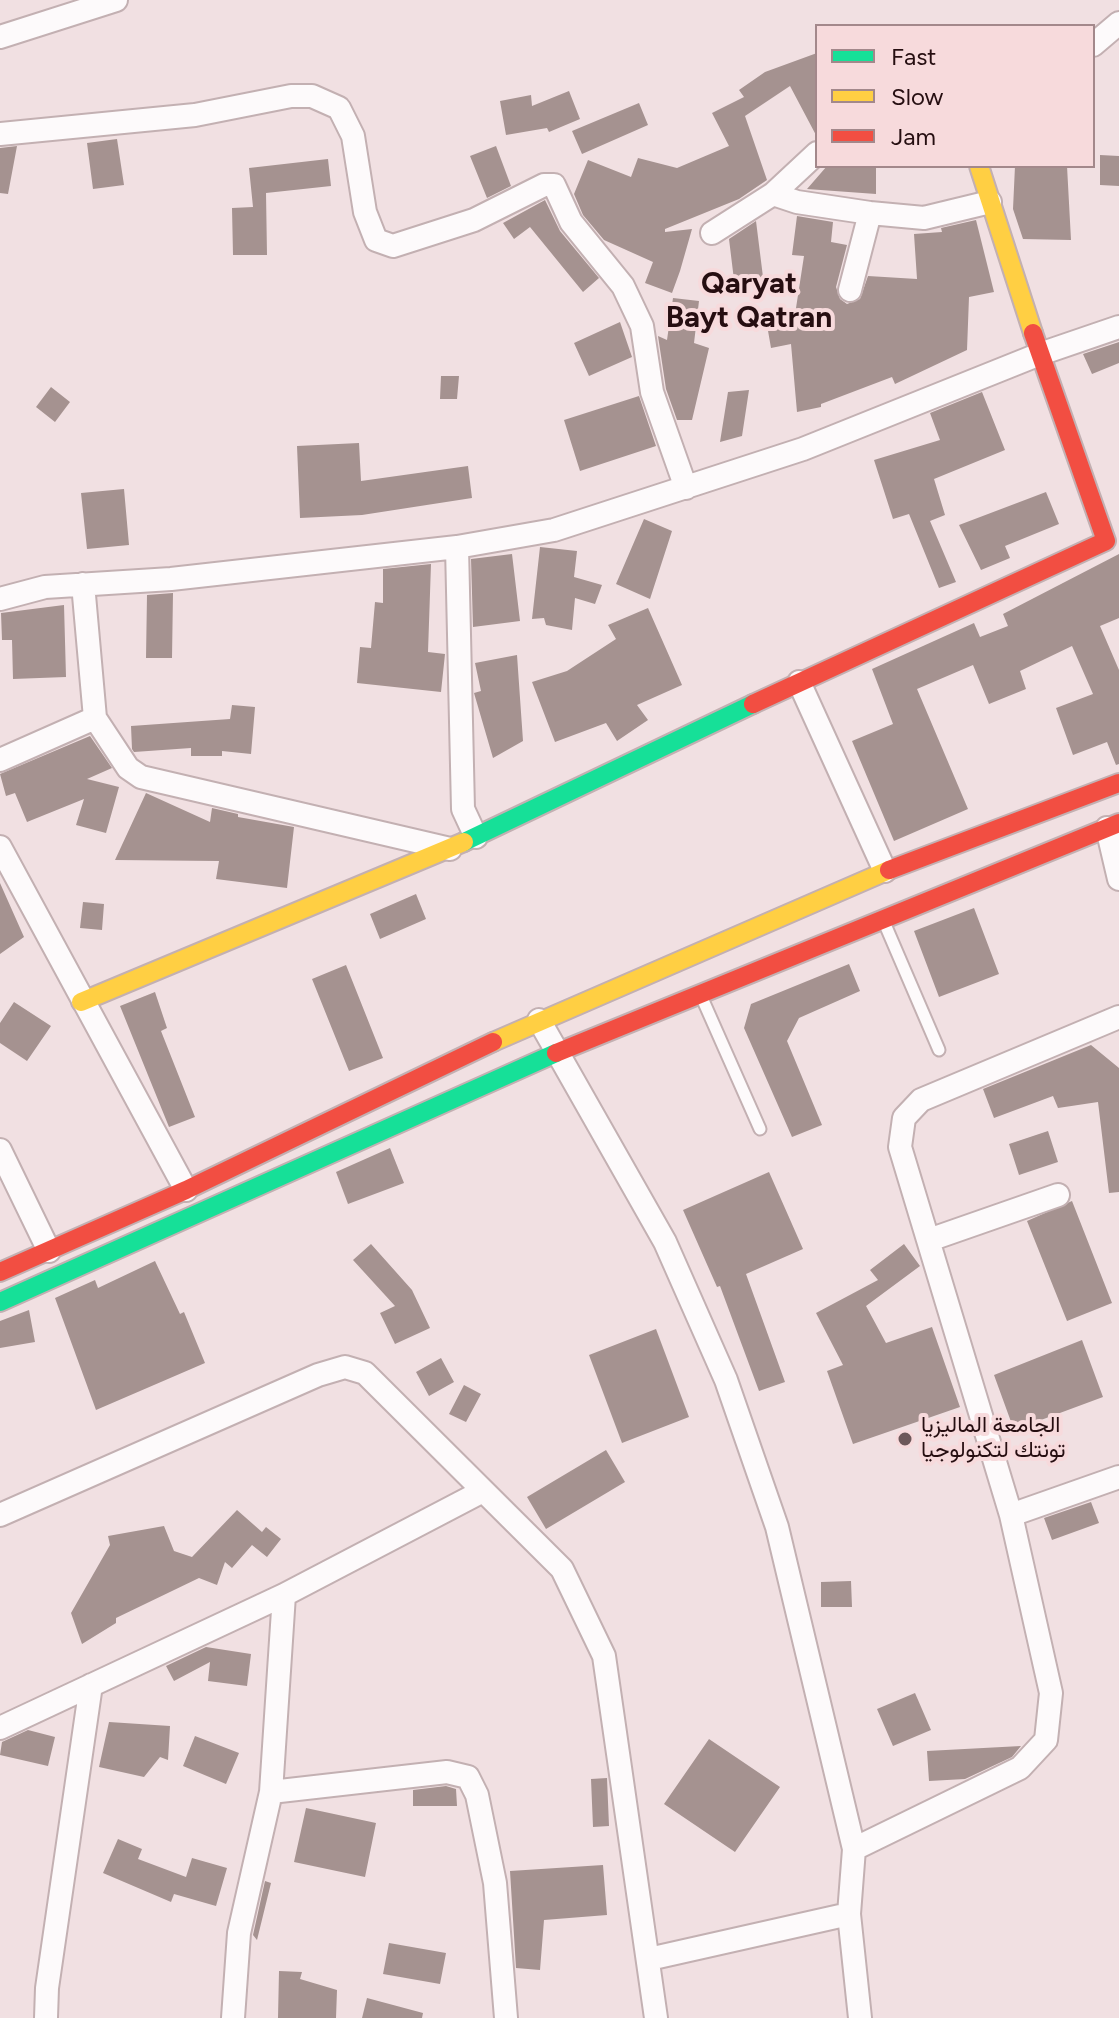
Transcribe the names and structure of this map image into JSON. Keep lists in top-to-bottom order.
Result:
{
  "districts": ["Qaryat Bayt Qatran"],
  "places": ["الجامعة الماليزيا تونتك لتكنولوجيا"],
  "legend": ["Fast", "Slow", "Jam"]
}
